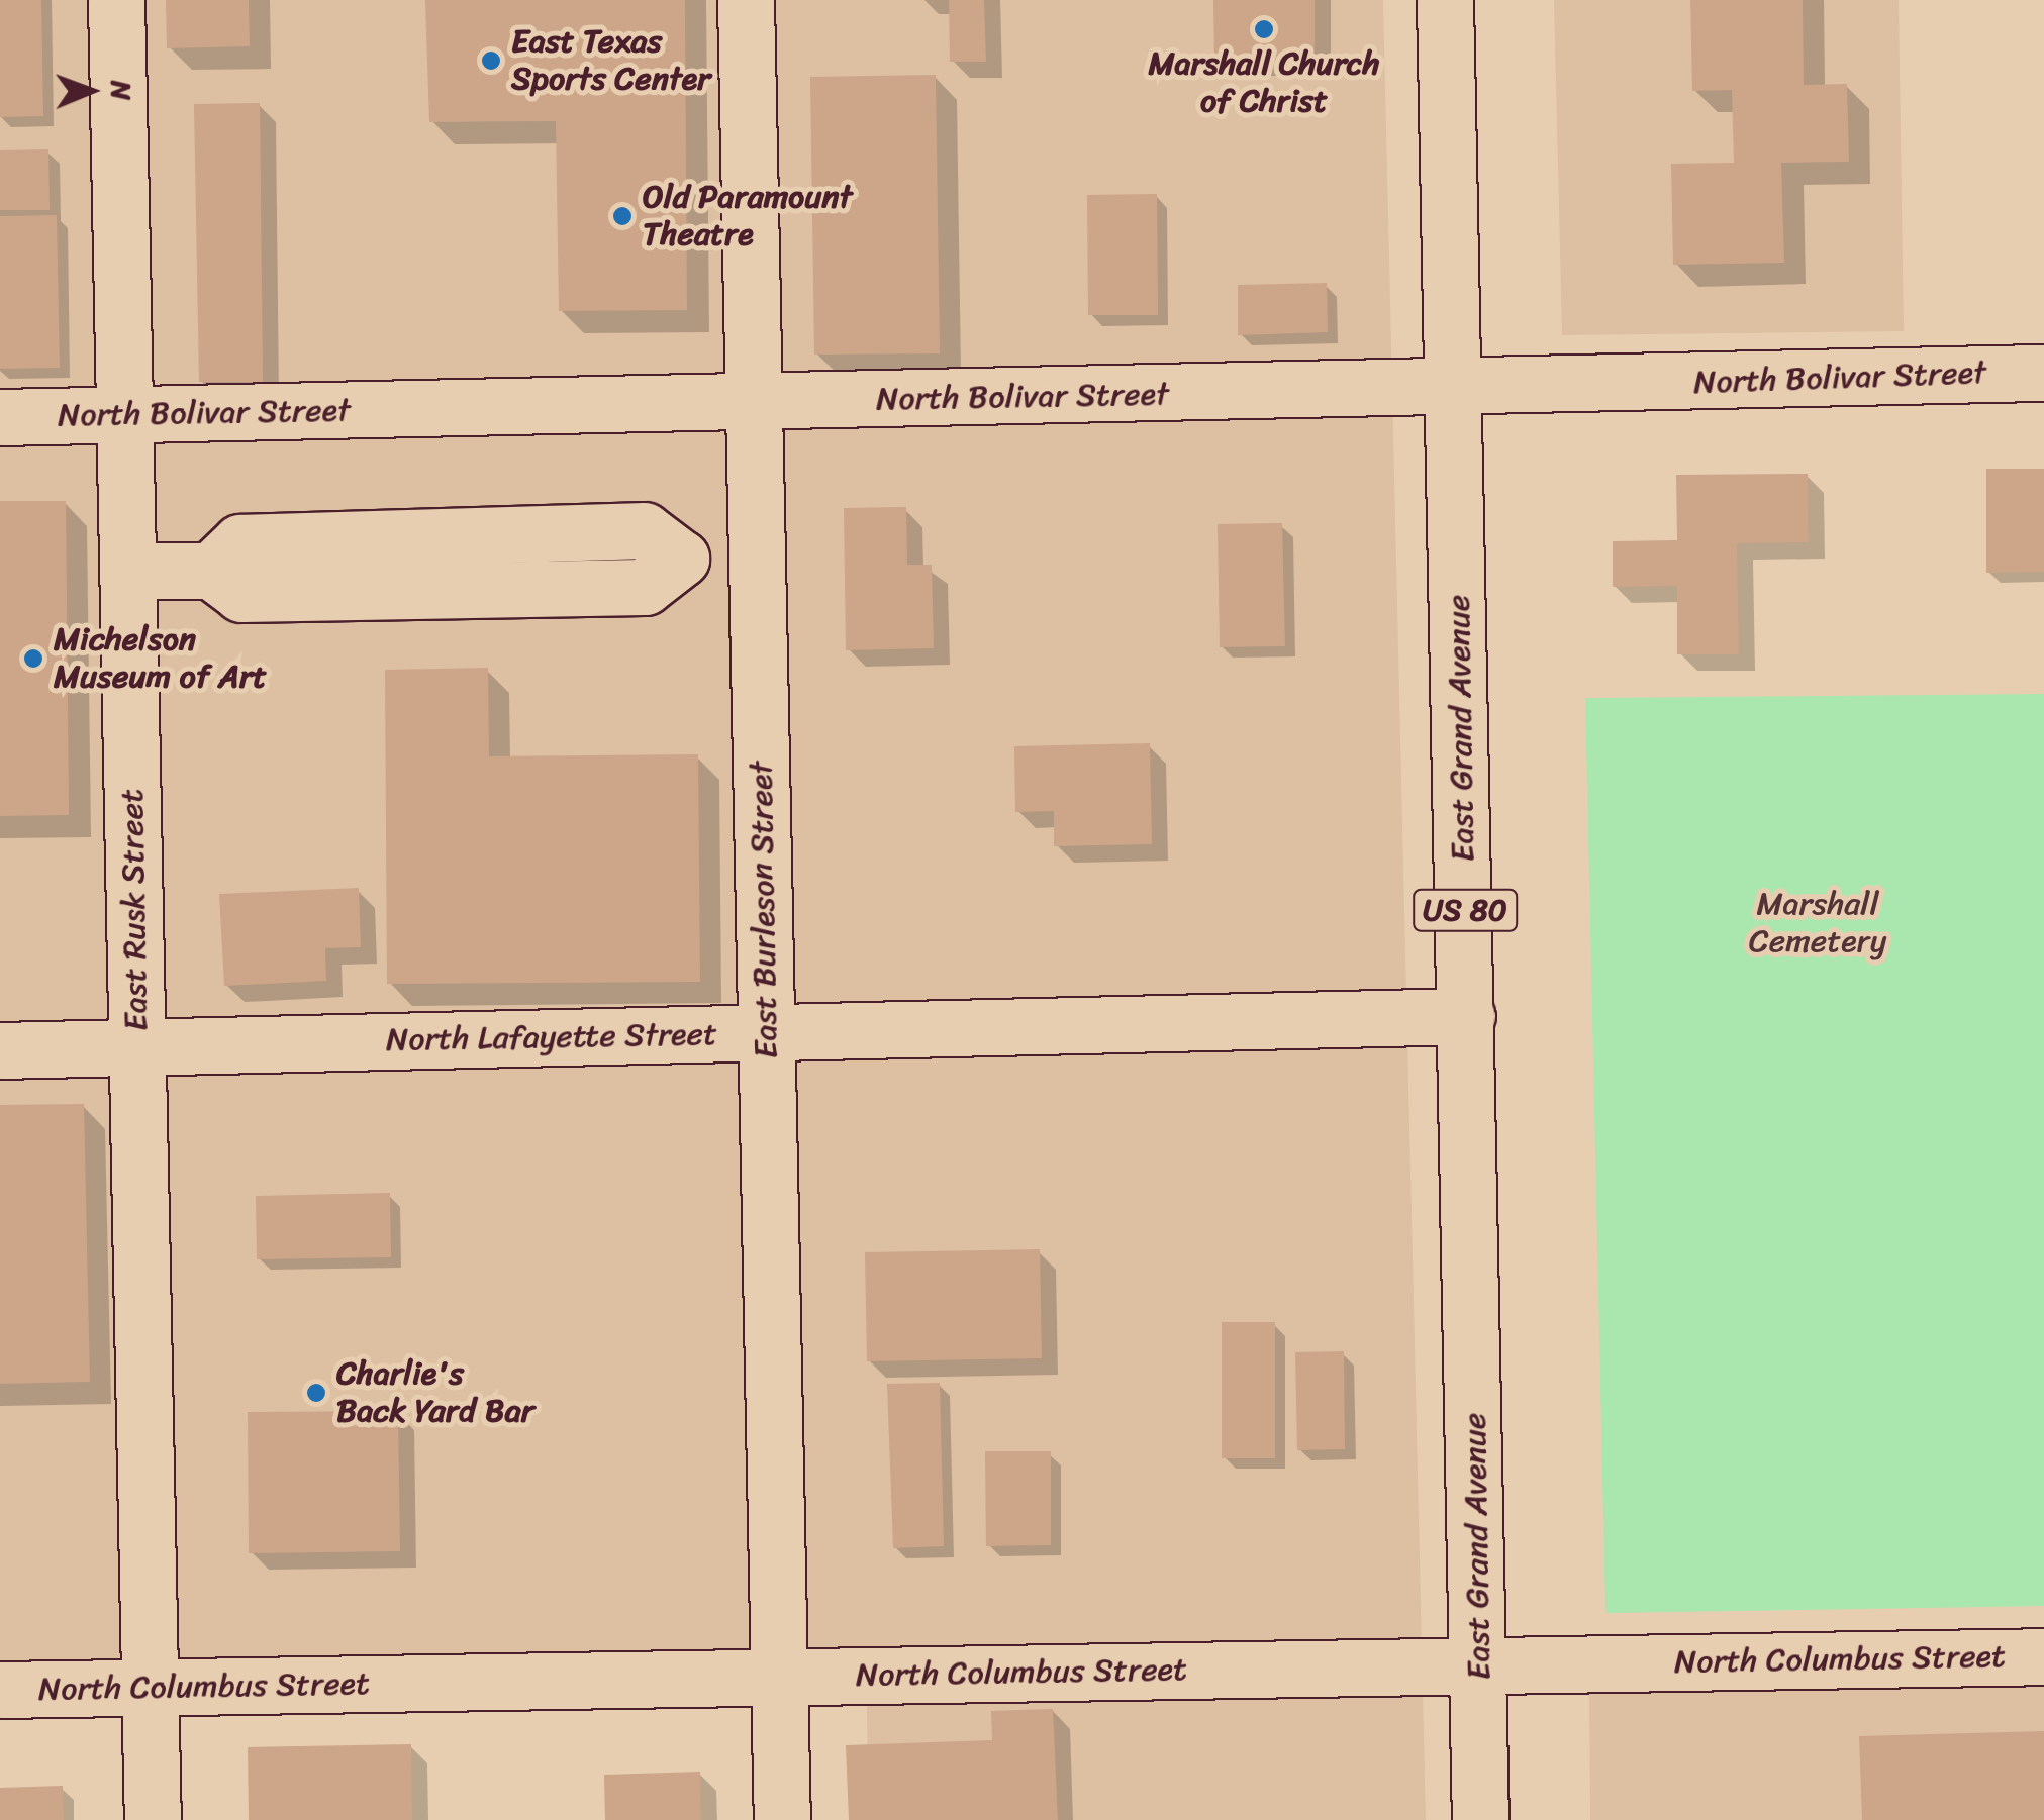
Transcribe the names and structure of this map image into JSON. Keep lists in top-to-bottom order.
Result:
{
  "streets": {
    "main road": [
      "North Bolivar Street",
      "East Grand Avenue",
      "East Rusk Street",
      "East Burleson Street",
      "US 80",
      "North Lafayette Street",
      "North Columbus Street"
    ]
  },
  "crossings": [
    ["North Bolivar Street", "East Grand Avenue"],
    ["North Bolivar Street", "East Rusk Street"],
    ["North Bolivar Street", "East Burleson Street"],
    ["East Grand Avenue", "North Lafayette Street"],
    ["East Grand Avenue", "North Columbus Street"],
    ["East Rusk Street", "North Lafayette Street"],
    ["East Rusk Street", "North Columbus Street"],
    ["East Burleson Street", "North Lafayette Street"],
    ["East Burleson Street", "North Columbus Street"]
  ],
  "parks": ["Marshall Cemetery"],
  "places": [
    "Marshall Church of Christ",
    "East Texas Sports Center",
    "Old Paramount Theatre",
    "Michelson Museum of Art",
    "Charlie's Back Yard Bar"
  ],
  "north": "right"
}
